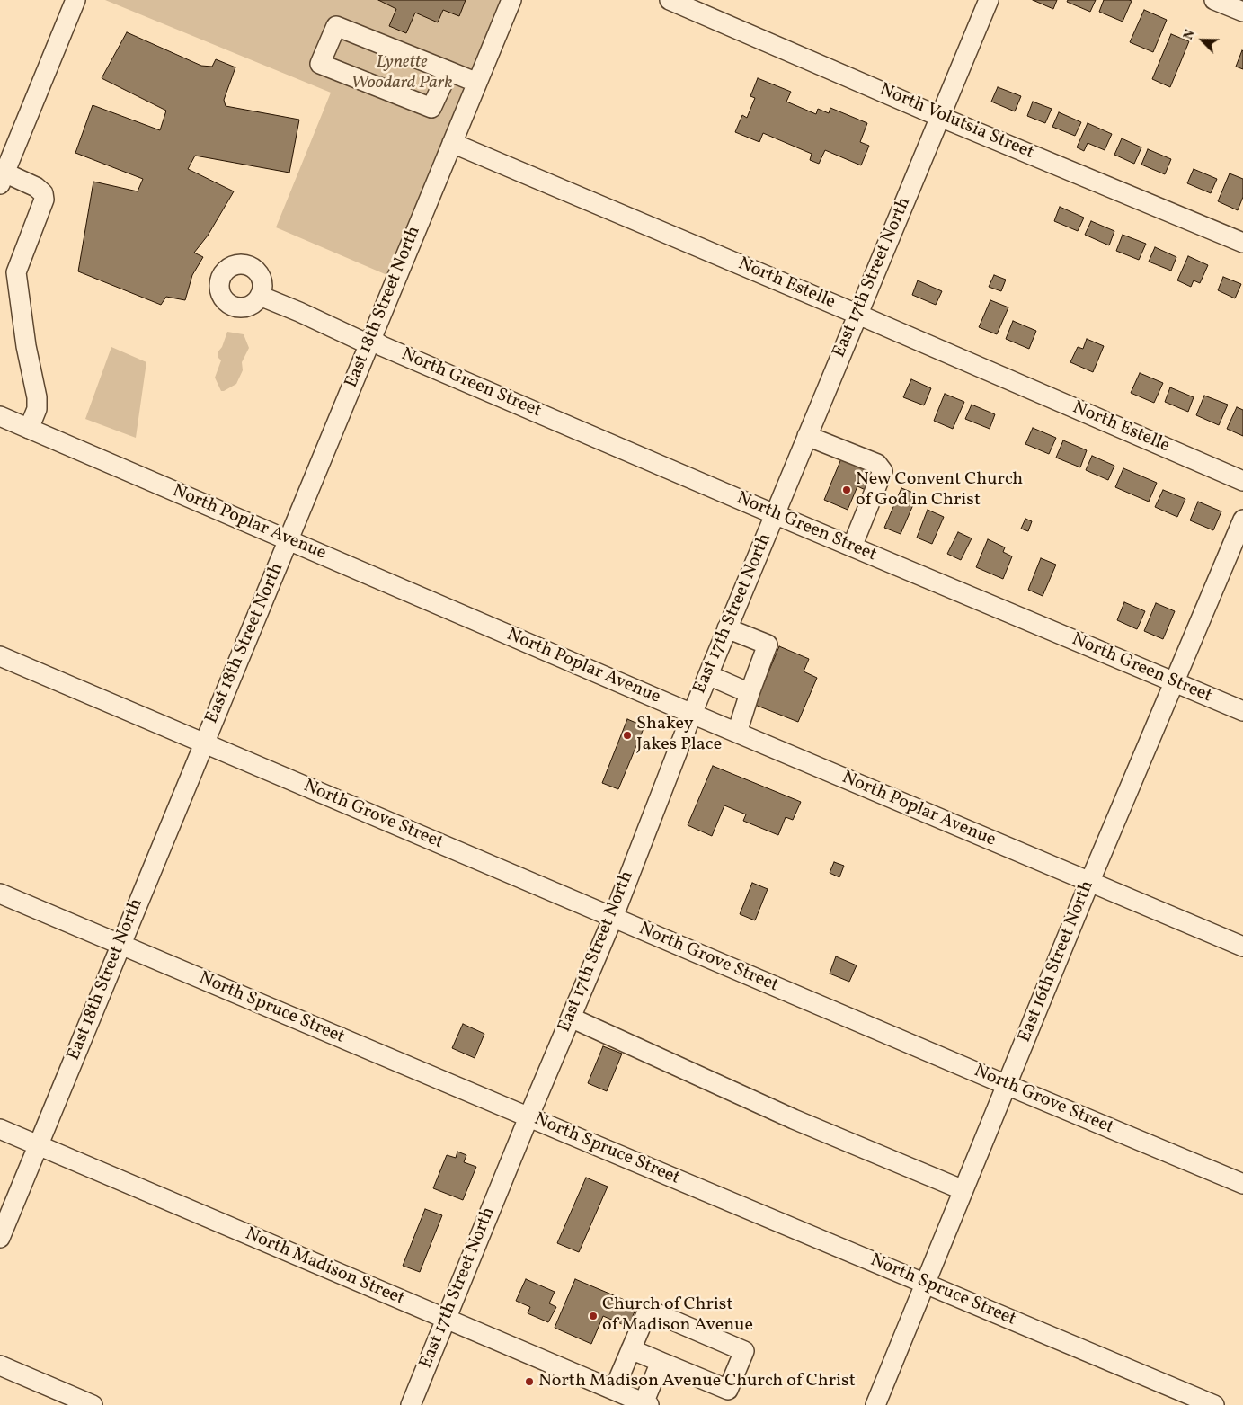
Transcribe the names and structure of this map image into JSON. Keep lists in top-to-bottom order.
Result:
{
  "streets": {
    "street": [
      "North Volutsia Street",
      "East 17th Street North",
      "North Estelle",
      "East 18th Street North",
      "North Green Street",
      "North Poplar Avenue",
      "North Grove Street",
      "East 16th Street North",
      "North Spruce Street",
      "North Madison Street"
    ]
  },
  "crossings": [
    ["North Volutsia Street", "East 17th Street North"],
    ["East 17th Street North", "North Estelle"],
    ["East 17th Street North", "North Green Street"],
    ["East 17th Street North", "North Poplar Avenue"],
    ["East 17th Street North", "North Grove Street"],
    ["East 17th Street North", "North Spruce Street"],
    ["East 17th Street North", "North Madison Street"],
    ["North Estelle", "East 18th Street North"],
    ["East 18th Street North", "North Green Street"],
    ["East 18th Street North", "North Poplar Avenue"],
    ["East 18th Street North", "North Grove Street"],
    ["East 18th Street North", "North Spruce Street"],
    ["East 18th Street North", "North Madison Street"],
    ["North Green Street", "East 16th Street North"],
    ["North Poplar Avenue", "East 16th Street North"],
    ["North Grove Street", "East 16th Street North"],
    ["East 16th Street North", "North Spruce Street"]
  ],
  "parks": ["Lynette Woodard Park"],
  "places": [
    "New Convent Church of God in Christ",
    "Shakey Jakes Place",
    "Church of Christ of Madison Avenue",
    "North Madison Avenue Church of Christ"
  ],
  "north": "top left"
}
